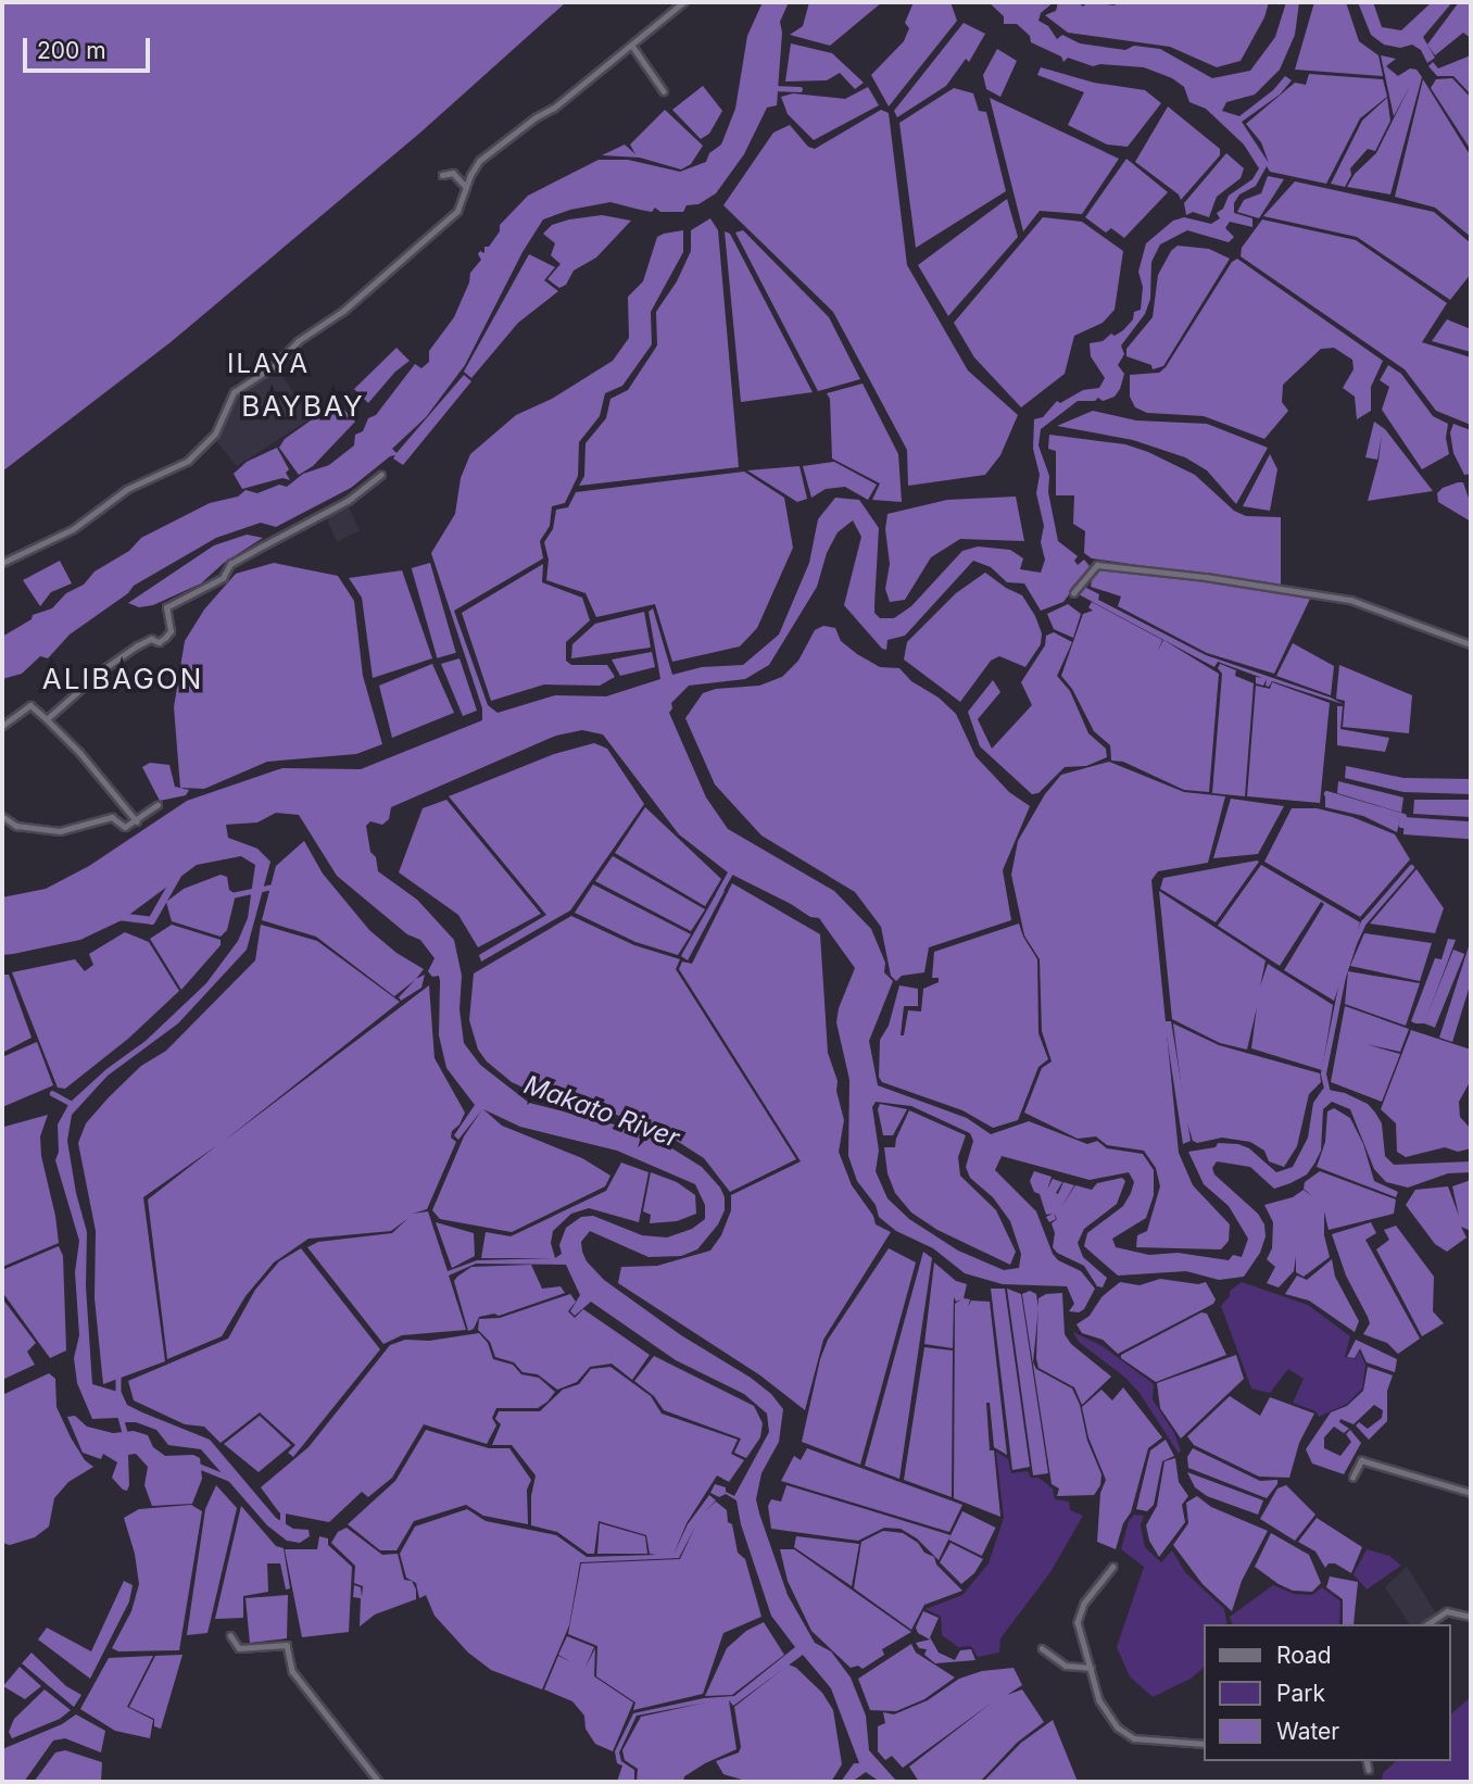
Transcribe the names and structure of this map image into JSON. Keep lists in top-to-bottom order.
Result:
{
  "districts": ["ILAYA", "BAYBAY", "ALIBAGON"],
  "water": ["Makato River"],
  "legend": ["Road", "Park", "Water"],
  "scale_bar": "200 m"
}
